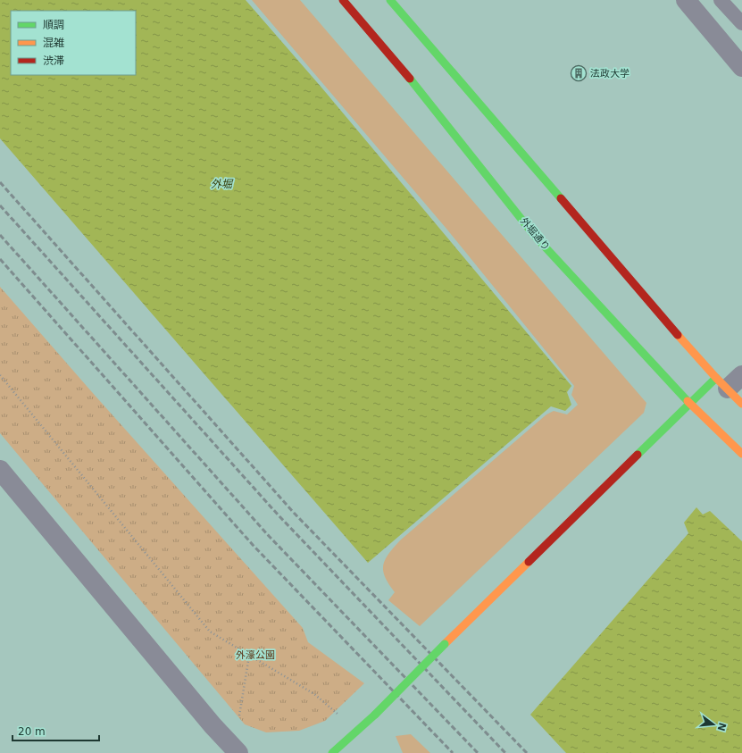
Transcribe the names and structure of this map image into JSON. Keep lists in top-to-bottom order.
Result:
{
  "streets": {
    "main road": ["外堀通り"]
  },
  "water": ["外堀"],
  "parks": ["外濠公園"],
  "places": {
    "building": ["法政大学"]
  },
  "legend": ["順調", "混雑", "渋滞"],
  "scale_bar": "20 m",
  "north": "right"
}
